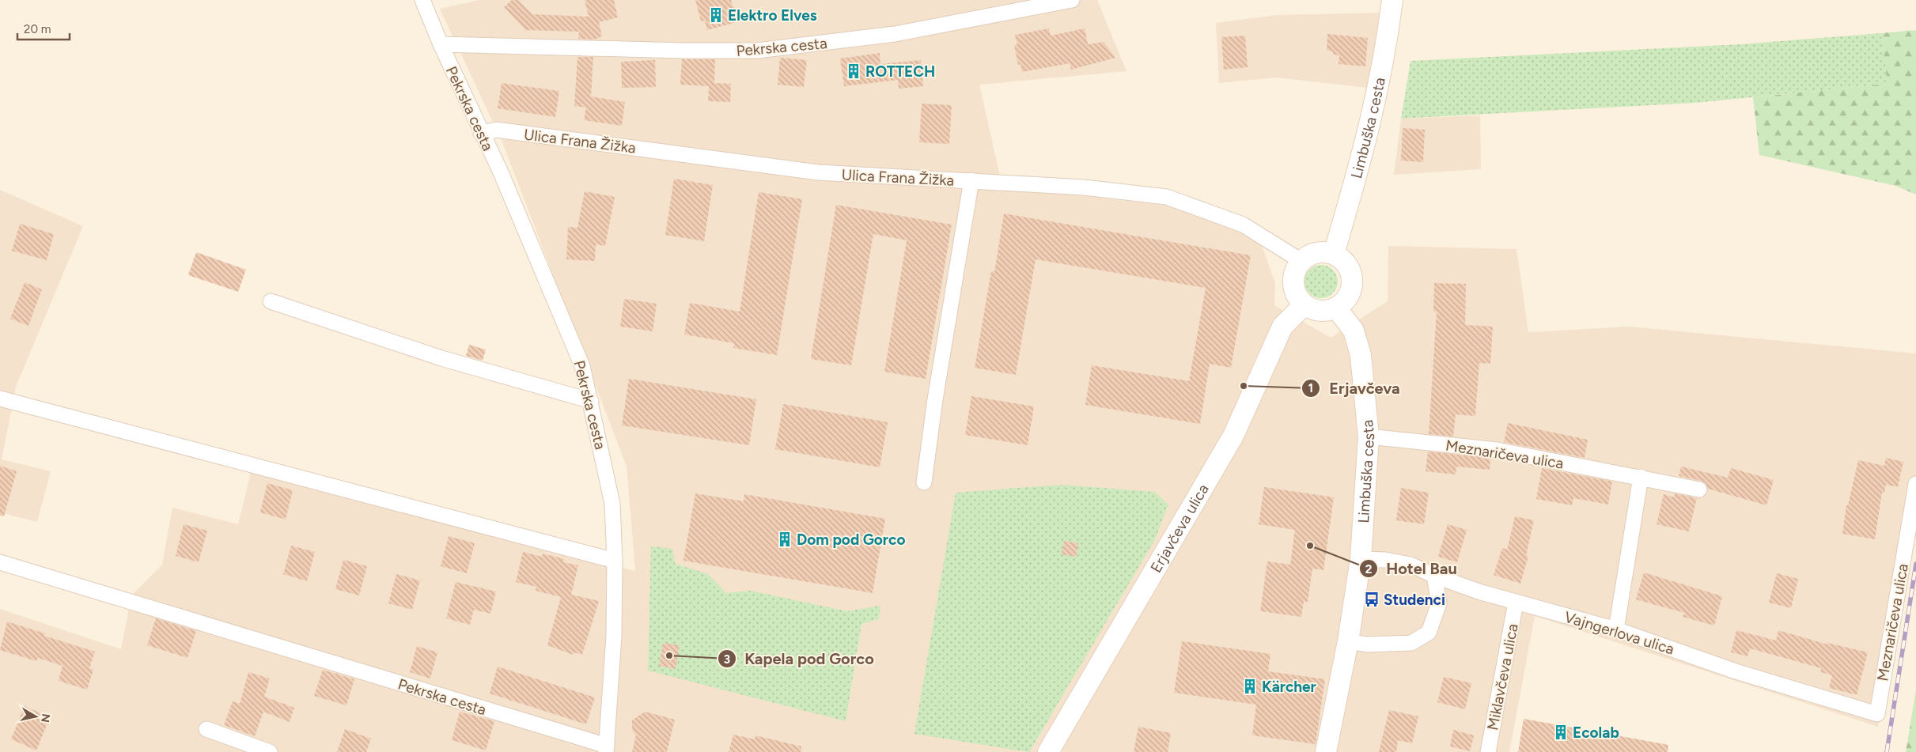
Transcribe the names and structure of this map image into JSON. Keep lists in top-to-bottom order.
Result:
{
  "streets": {
    "main road": ["Limbuška cesta", "Erjavčeva ulica"],
    "street": [
      "Pekrska cesta",
      "Ulica Frana Žižka",
      "Meznaričeva ulica",
      "Vajngerlova ulica",
      "Miklavčeva ulica"
    ]
  },
  "crossings": [
    ["Pekrska cesta", "Ulica Frana Žižka"],
    ["Limbuška cesta", "Ulica Frana Žižka"],
    ["Limbuška cesta", "Meznaričeva ulica"],
    ["Limbuška cesta", "Erjavčeva ulica"],
    ["Limbuška cesta", "Vajngerlova ulica"],
    ["Ulica Frana Žižka", "Erjavčeva ulica"],
    ["Meznaričeva ulica", "Vajngerlova ulica"],
    ["Vajngerlova ulica", "Miklavčeva ulica"]
  ],
  "places": {
    "building": [
      "Elektro Elves",
      "ROTTECH",
      "Dom pod Gorco",
      "Kärcher",
      "Ecolab"
    ],
    "other": ["Erjavčeva", "Hotel Bau", "Kapela pod Gorco"],
    "bus stop": ["Studenci"]
  },
  "scale_bar": "20 m",
  "north": "right"
}
